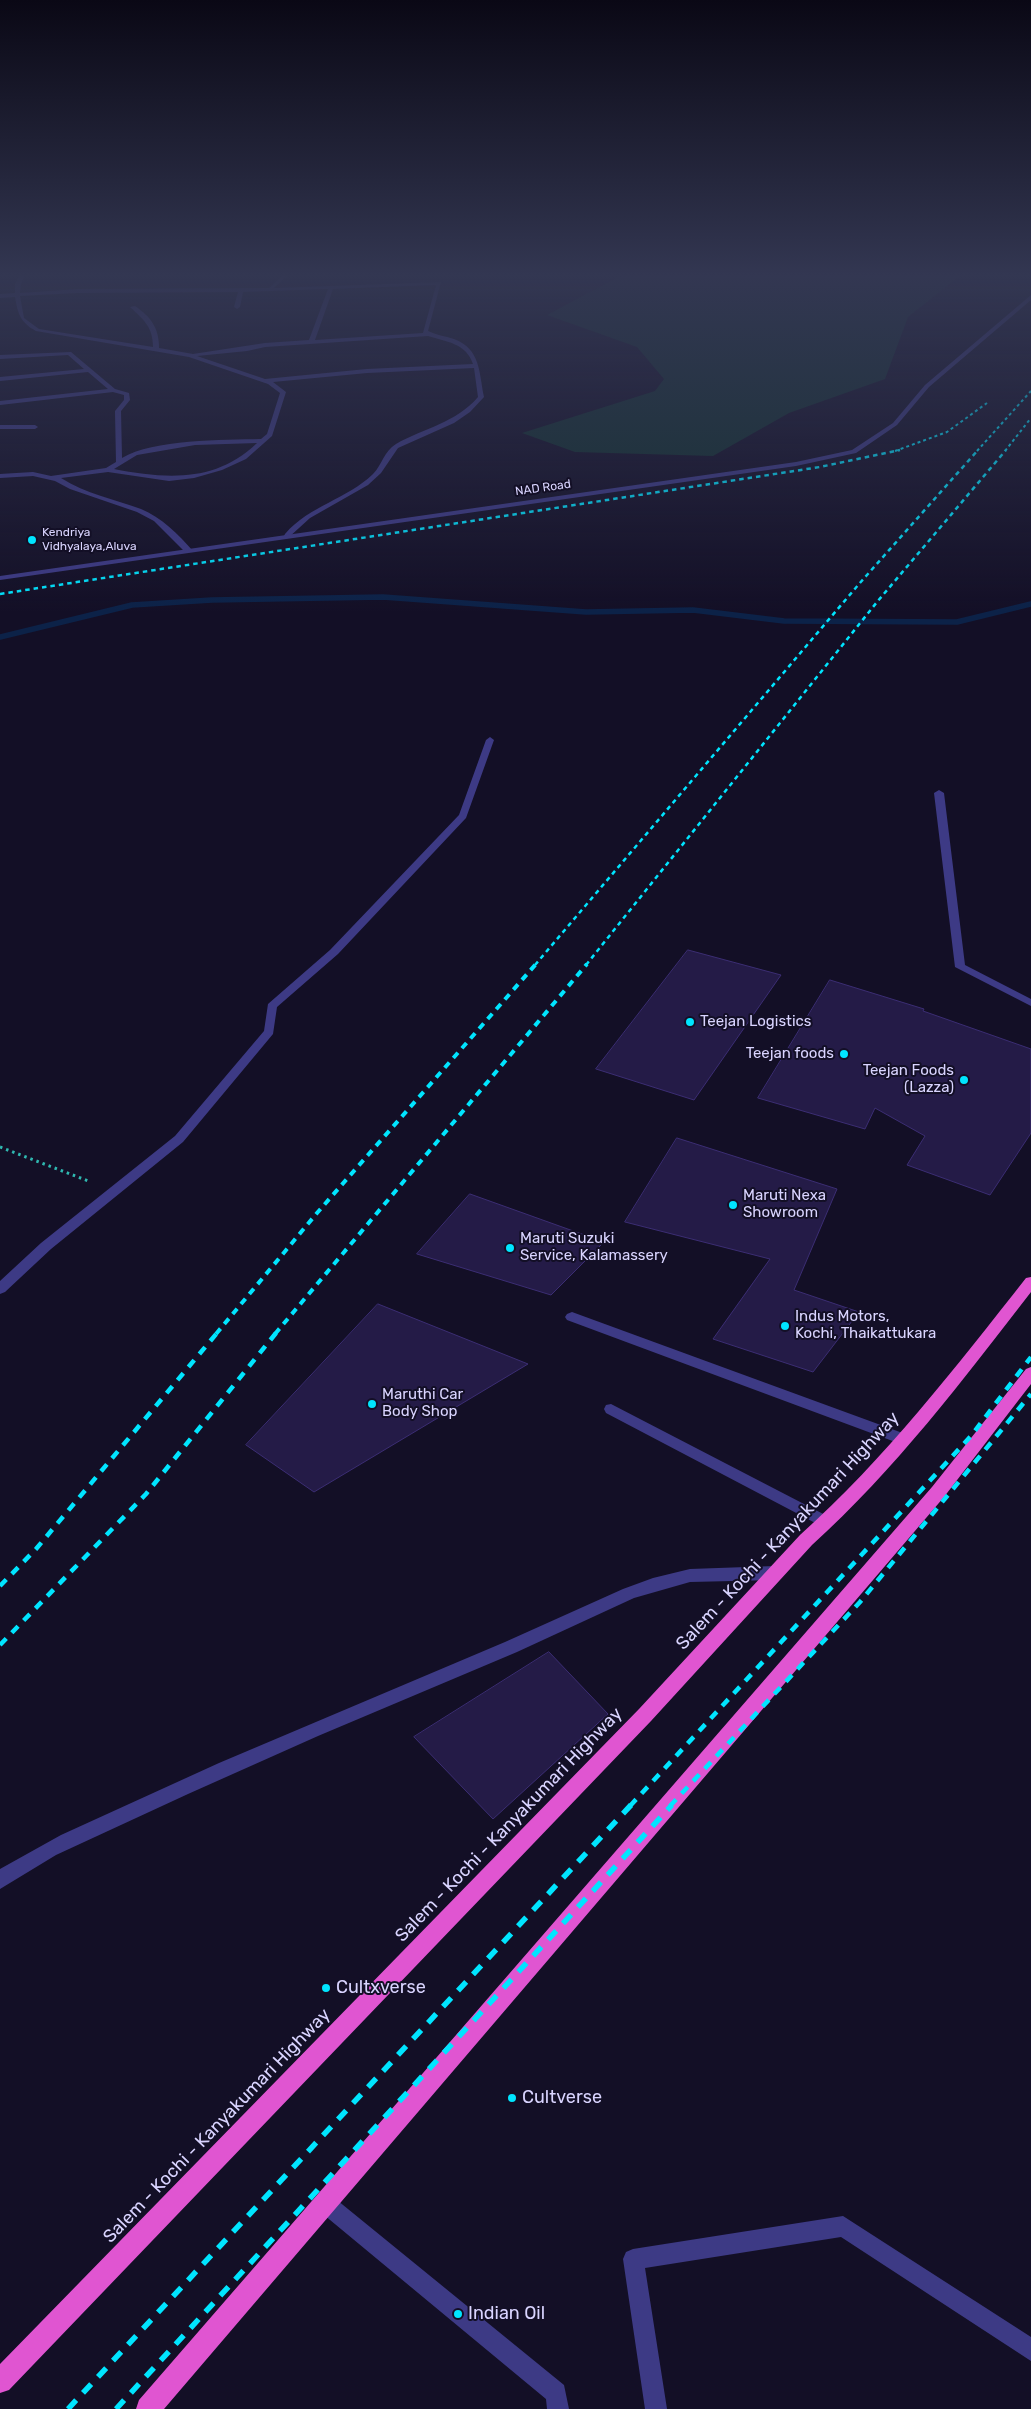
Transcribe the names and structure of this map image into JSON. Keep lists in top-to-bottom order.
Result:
{
  "streets": {
    "highway": ["Salem - Kochi - Kanyakumari Highway"],
    "street": ["NAD Road"]
  },
  "places": [
    "Kendriya Vidhyalaya,Aluva",
    "Teejan Logistics",
    "Teejan foods",
    "Teejan Foods (Lazza)",
    "Maruti Nexa Showroom",
    "Maruti Suzuki Service, Kalamassery",
    "Indus Motors, Kochi, Thaikattukara",
    "Maruthi Car Body Shop",
    "Cultxverse",
    "Cultverse",
    "Indian Oil"
  ]
}
